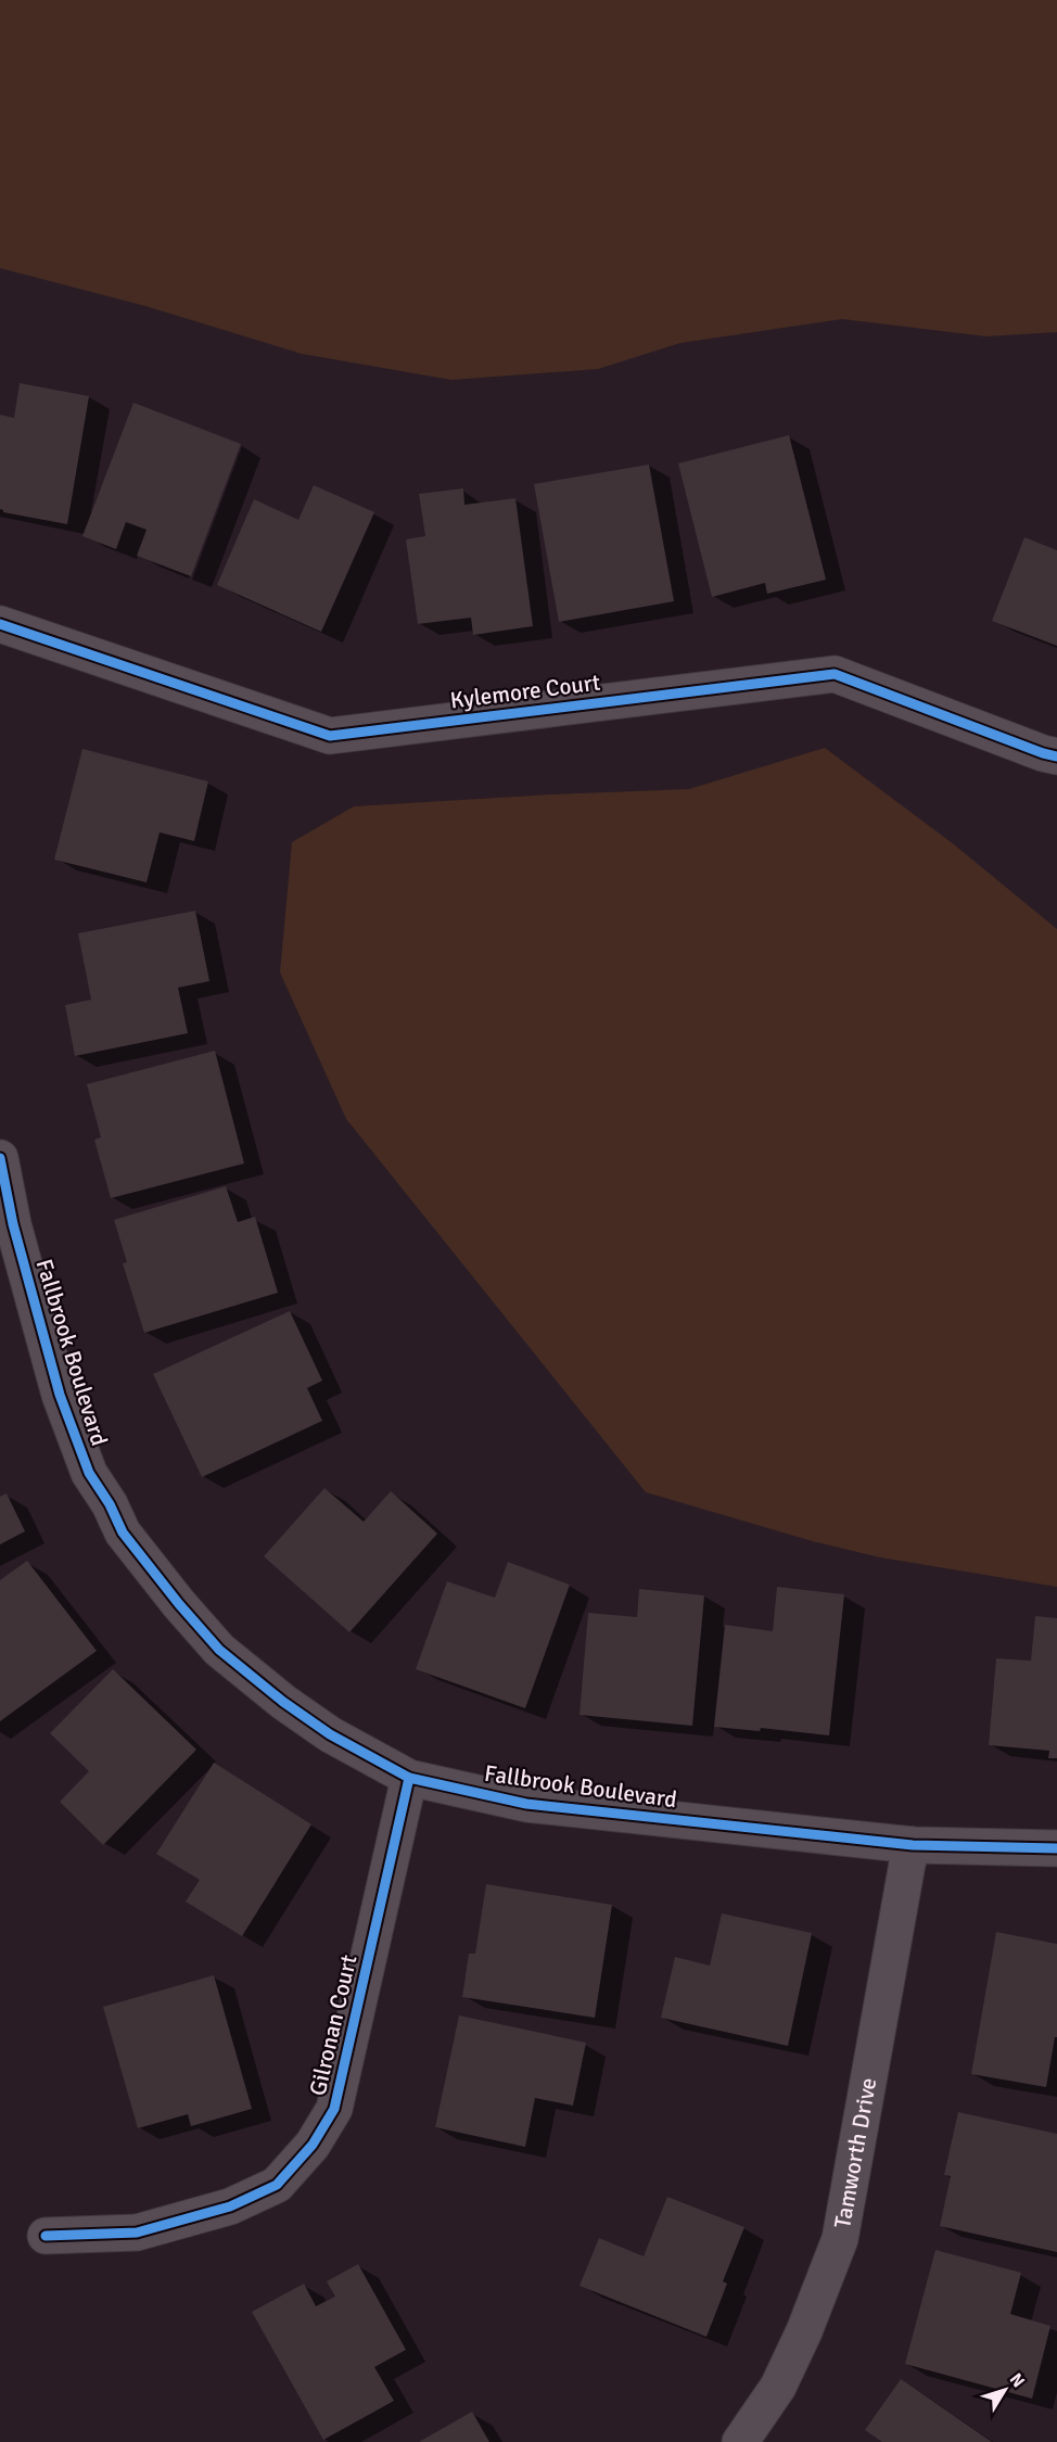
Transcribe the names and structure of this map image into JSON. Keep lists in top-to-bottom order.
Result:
{
  "streets": {
    "street": [
      "Kylemore Court",
      "Fallbrook Boulevard",
      "Gilronan Court",
      "Tamworth Drive"
    ]
  },
  "crossings": [
    ["Fallbrook Boulevard", "Gilronan Court"],
    ["Fallbrook Boulevard", "Tamworth Drive"]
  ],
  "north": "top right"
}
